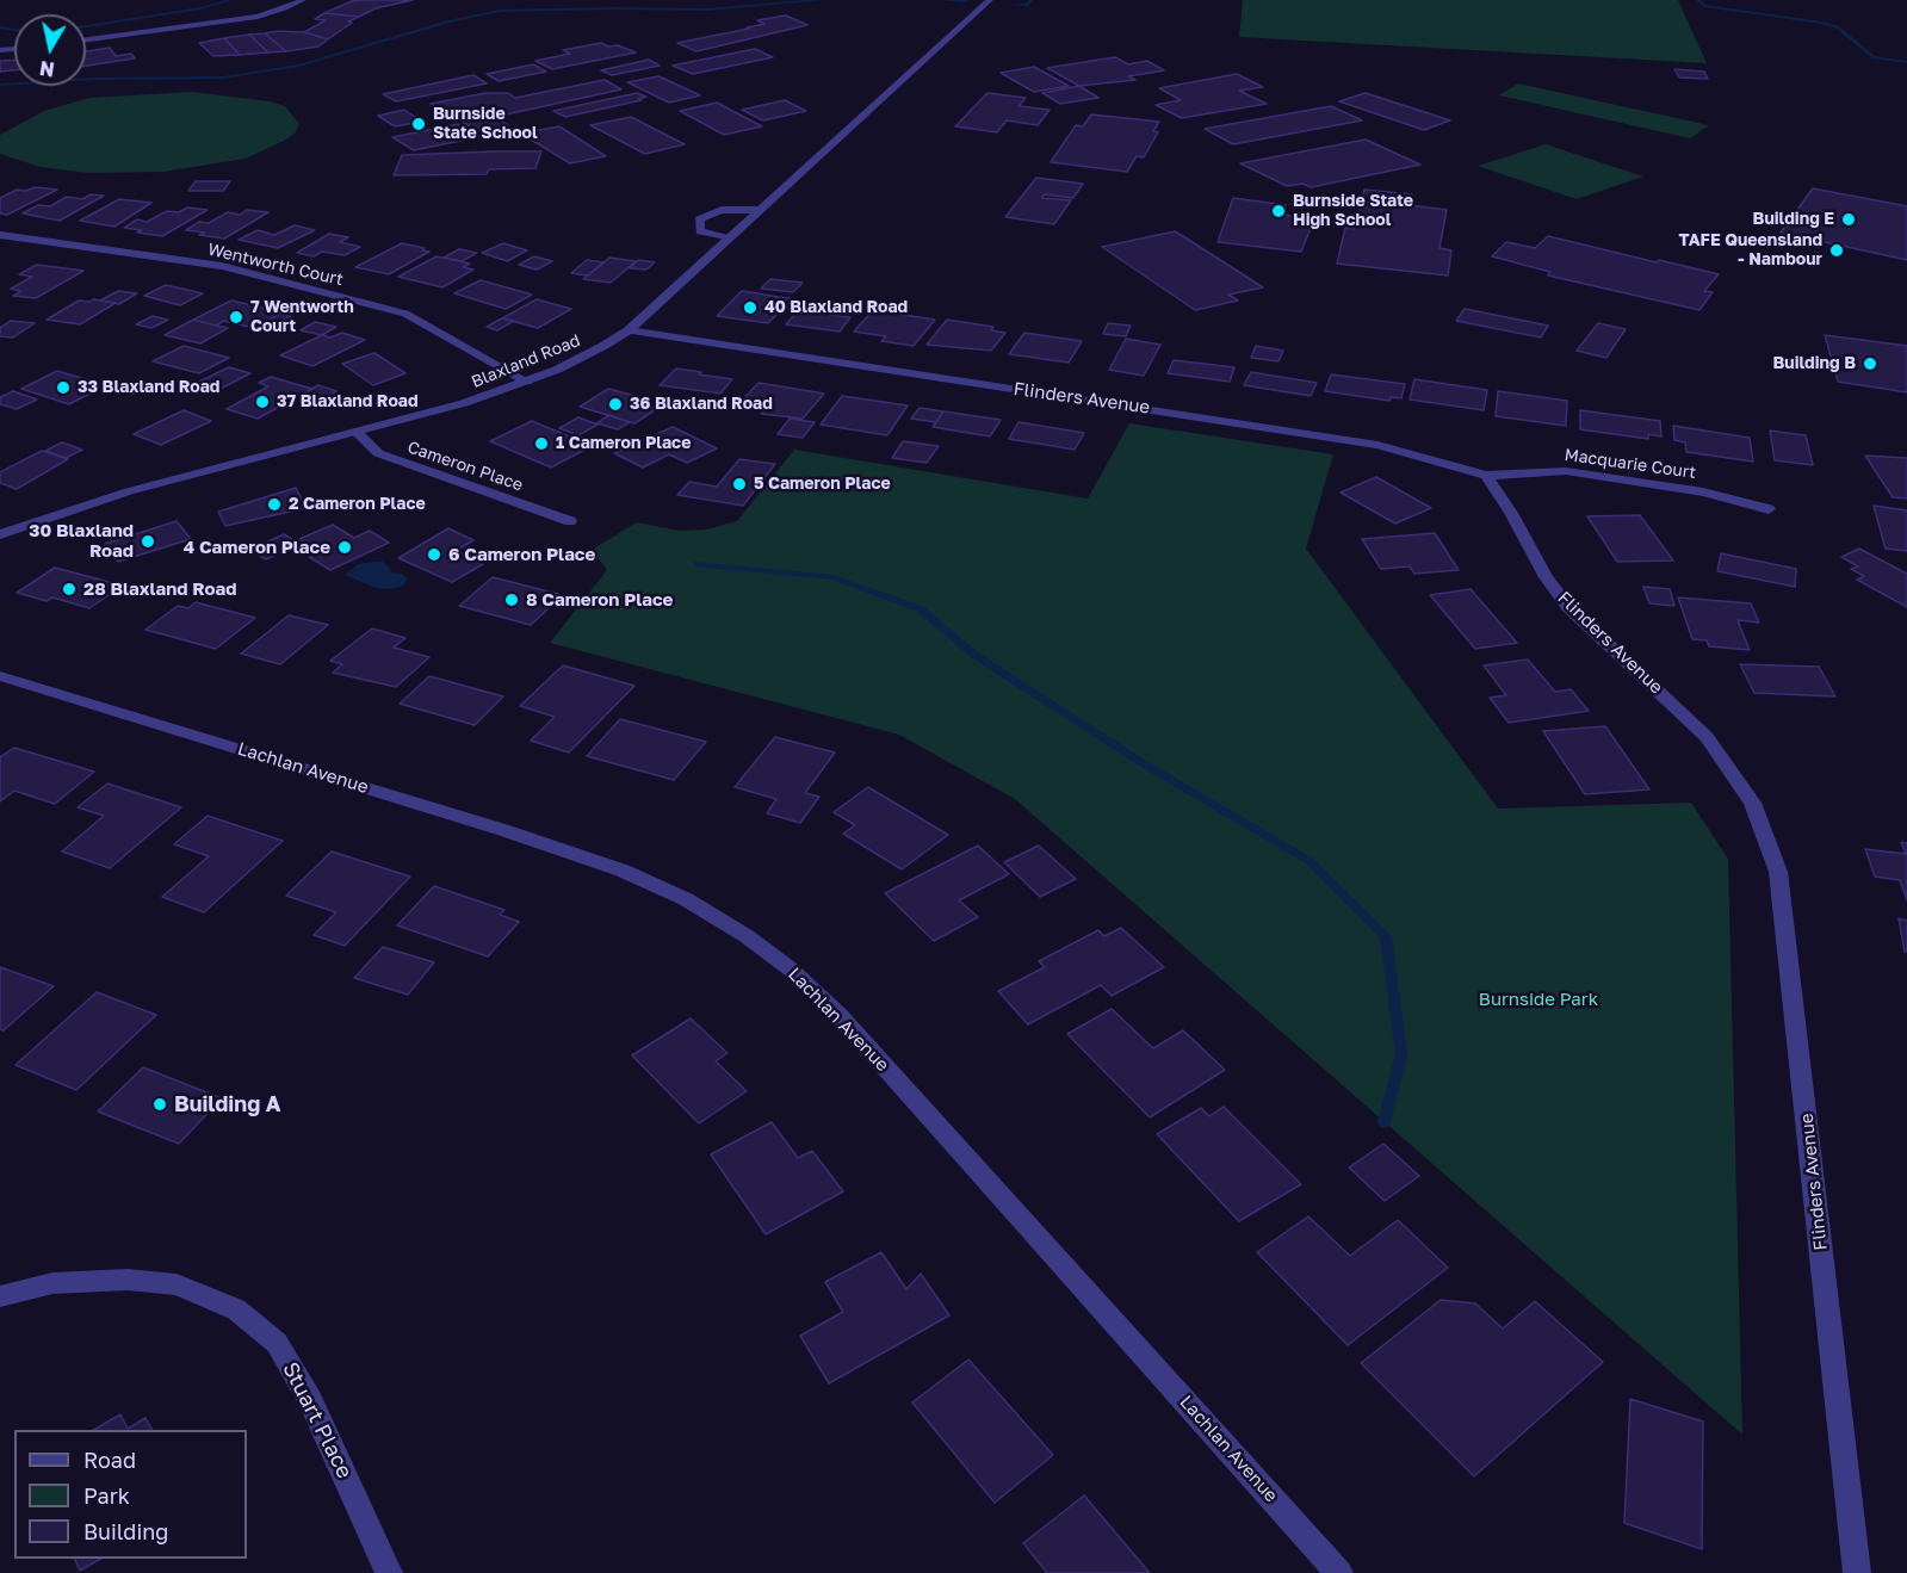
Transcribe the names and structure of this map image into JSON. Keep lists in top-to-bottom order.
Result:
{
  "streets": {
    "street": [
      "Wentworth Court",
      "Blaxland Road",
      "Flinders Avenue",
      "Macquarie Court",
      "Cameron Place",
      "Lachlan Avenue",
      "Stuart Place"
    ]
  },
  "crossings": [
    ["Wentworth Court", "Blaxland Road"],
    ["Blaxland Road", "Flinders Avenue"],
    ["Blaxland Road", "Cameron Place"],
    ["Flinders Avenue", "Macquarie Court"]
  ],
  "parks": ["Burnside Park"],
  "places": [
    "Burnside State School",
    "Burnside State High School",
    "Building E",
    "TAFE Queensland - Nambour",
    "40 Blaxland Road",
    "7 Wentworth Court",
    "Building B",
    "33 Blaxland Road",
    "37 Blaxland Road",
    "36 Blaxland Road",
    "1 Cameron Place",
    "5 Cameron Place",
    "2 Cameron Place",
    "30 Blaxland Road",
    "4 Cameron Place",
    "6 Cameron Place",
    "28 Blaxland Road",
    "8 Cameron Place",
    "Building A"
  ],
  "legend": ["Road", "Park", "Building"],
  "north": "bottom"
}
